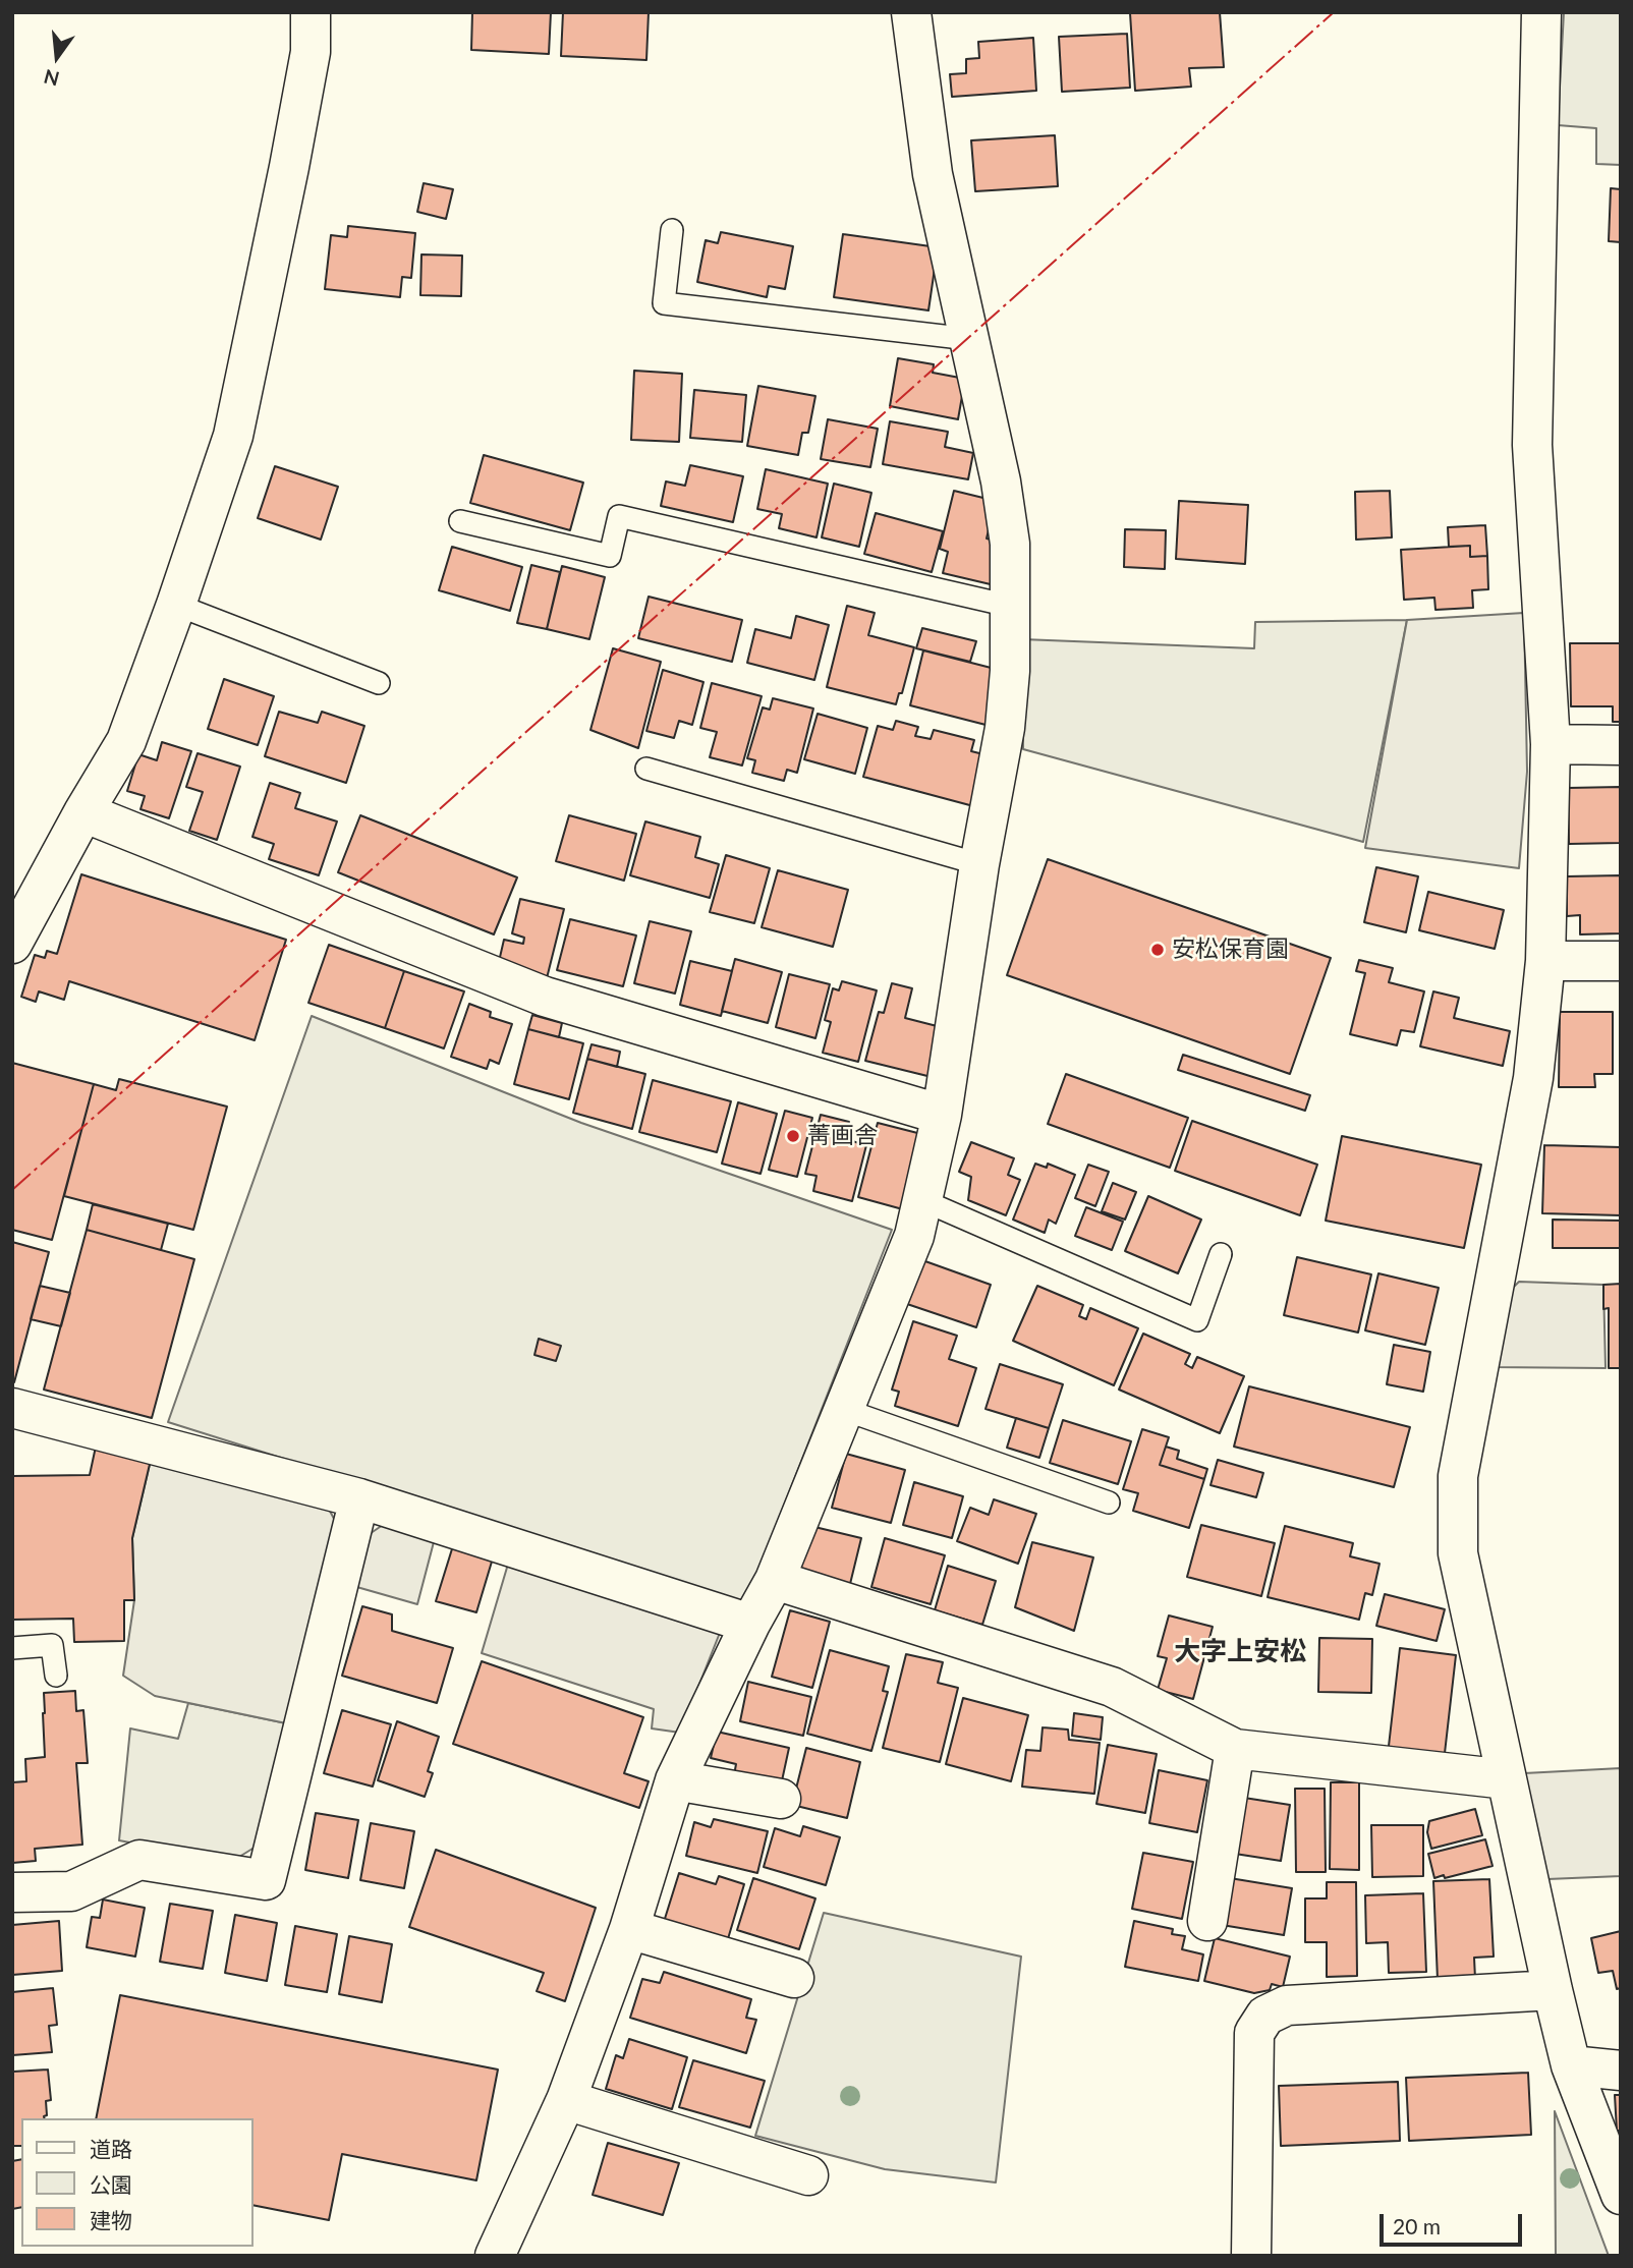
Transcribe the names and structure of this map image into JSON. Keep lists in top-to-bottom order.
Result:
{
  "districts": ["大字上安松"],
  "places": ["安松保育園", "菁画舎"],
  "legend": ["道路", "公園", "建物"],
  "scale_bar": "20 m",
  "north": "bottom"
}
